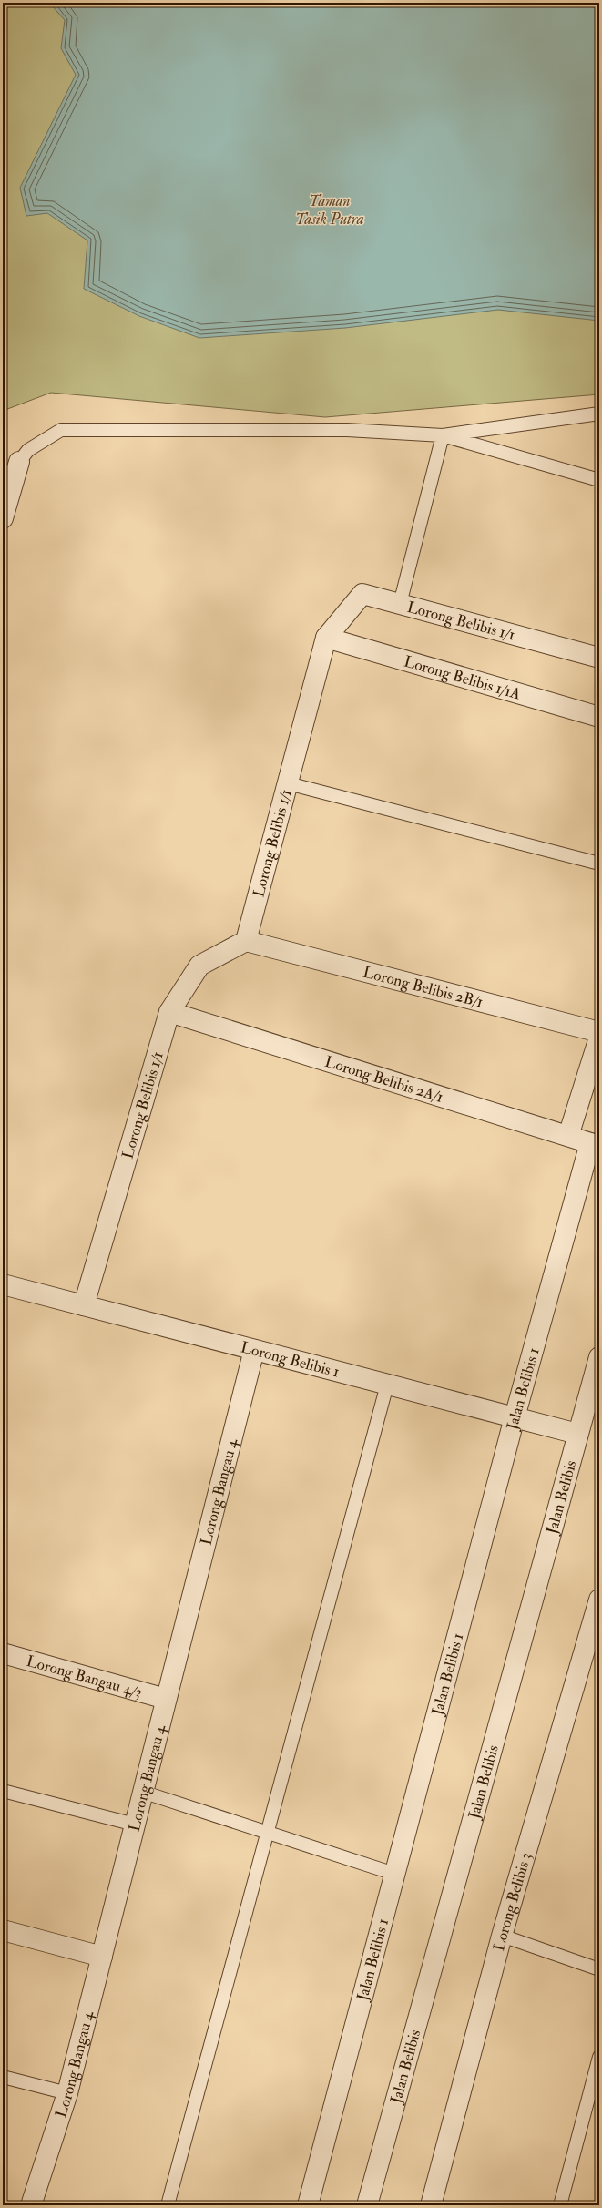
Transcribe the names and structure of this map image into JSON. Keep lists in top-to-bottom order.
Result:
{
  "streets": {
    "street": [
      "Lorong Belibis 1/1",
      "Lorong Belibis 1/1A",
      "Lorong Belibis 2B/1",
      "Lorong Belibis 2A/1",
      "Lorong Belibis 1",
      "Jalan Belibis 1",
      "Lorong Bangau 4",
      "Jalan Belibis",
      "Lorong Bangau 4/3",
      "Lorong Belibis 3"
    ]
  },
  "crossings": [
    ["Lorong Belibis 1/1", "Lorong Belibis 1/1A"],
    ["Lorong Belibis 1/1", "Lorong Belibis 2B/1"],
    ["Lorong Belibis 1/1", "Lorong Belibis 2A/1"],
    ["Lorong Belibis 1/1", "Lorong Belibis 1"],
    ["Lorong Belibis 2A/1", "Jalan Belibis 1"],
    ["Lorong Belibis 1", "Jalan Belibis 1"],
    ["Lorong Belibis 1", "Lorong Bangau 4"],
    ["Lorong Belibis 1", "Jalan Belibis"],
    ["Lorong Bangau 4", "Lorong Bangau 4/3"]
  ],
  "parks": ["Taman Tasik Putra"]
}
